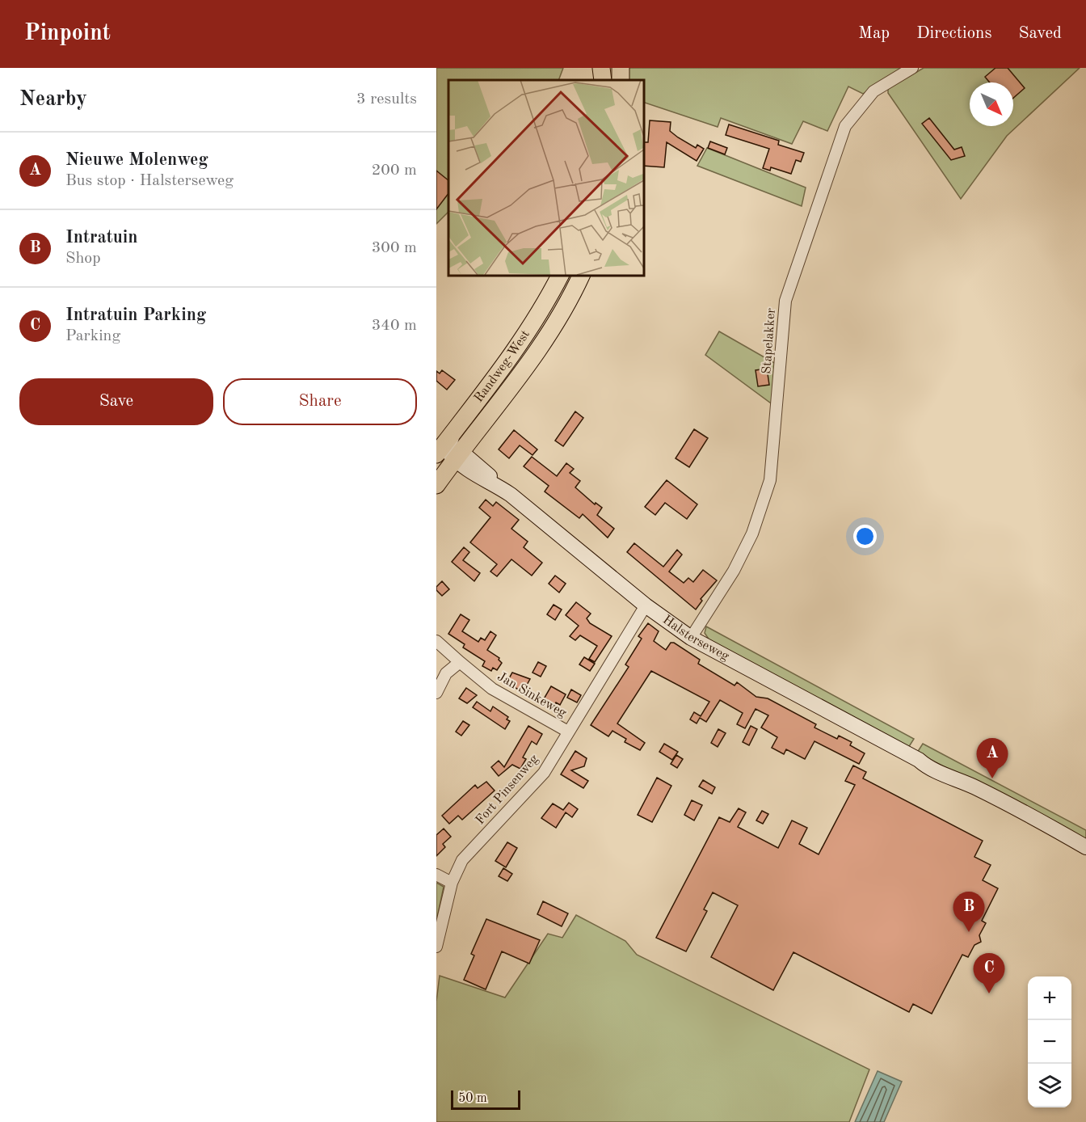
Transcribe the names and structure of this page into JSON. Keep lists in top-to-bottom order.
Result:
{
  "streets": {
    "main road": ["Randweg-West", "Halsterseweg"],
    "street": ["Stapelakker", "Jan Sinkeweg", "Fort Pinsenweg"]
  },
  "crossings": [
    ["Stapelakker", "Halsterseweg"],
    ["Randweg-West", "Halsterseweg"],
    ["Halsterseweg", "Fort Pinsenweg"],
    ["Jan Sinkeweg", "Fort Pinsenweg"]
  ],
  "scale_bar": "50 m",
  "north": "bottom right",
  "page": {
    "header": "Pinpoint",
    "nav": ["Map", "Directions", "Saved"],
    "heading": ["Nearby", "3 results"],
    "list": [
      {
        "mark": "A",
        "name": "Nieuwe Molenweg",
        "note": "Bus stop · Halsterseweg",
        "value": "200 m"
      },
      {
        "mark": "B",
        "name": "Intratuin",
        "note": "Shop",
        "value": "300 m"
      },
      {
        "mark": "C",
        "name": "Intratuin Parking",
        "note": "Parking",
        "value": "340 m"
      }
    ],
    "buttons": ["Save", "Share"],
    "pins": ["A", "B", "C"],
    "map_buttons": ["+", "−"],
    "scale": "50 m"
  }
}
